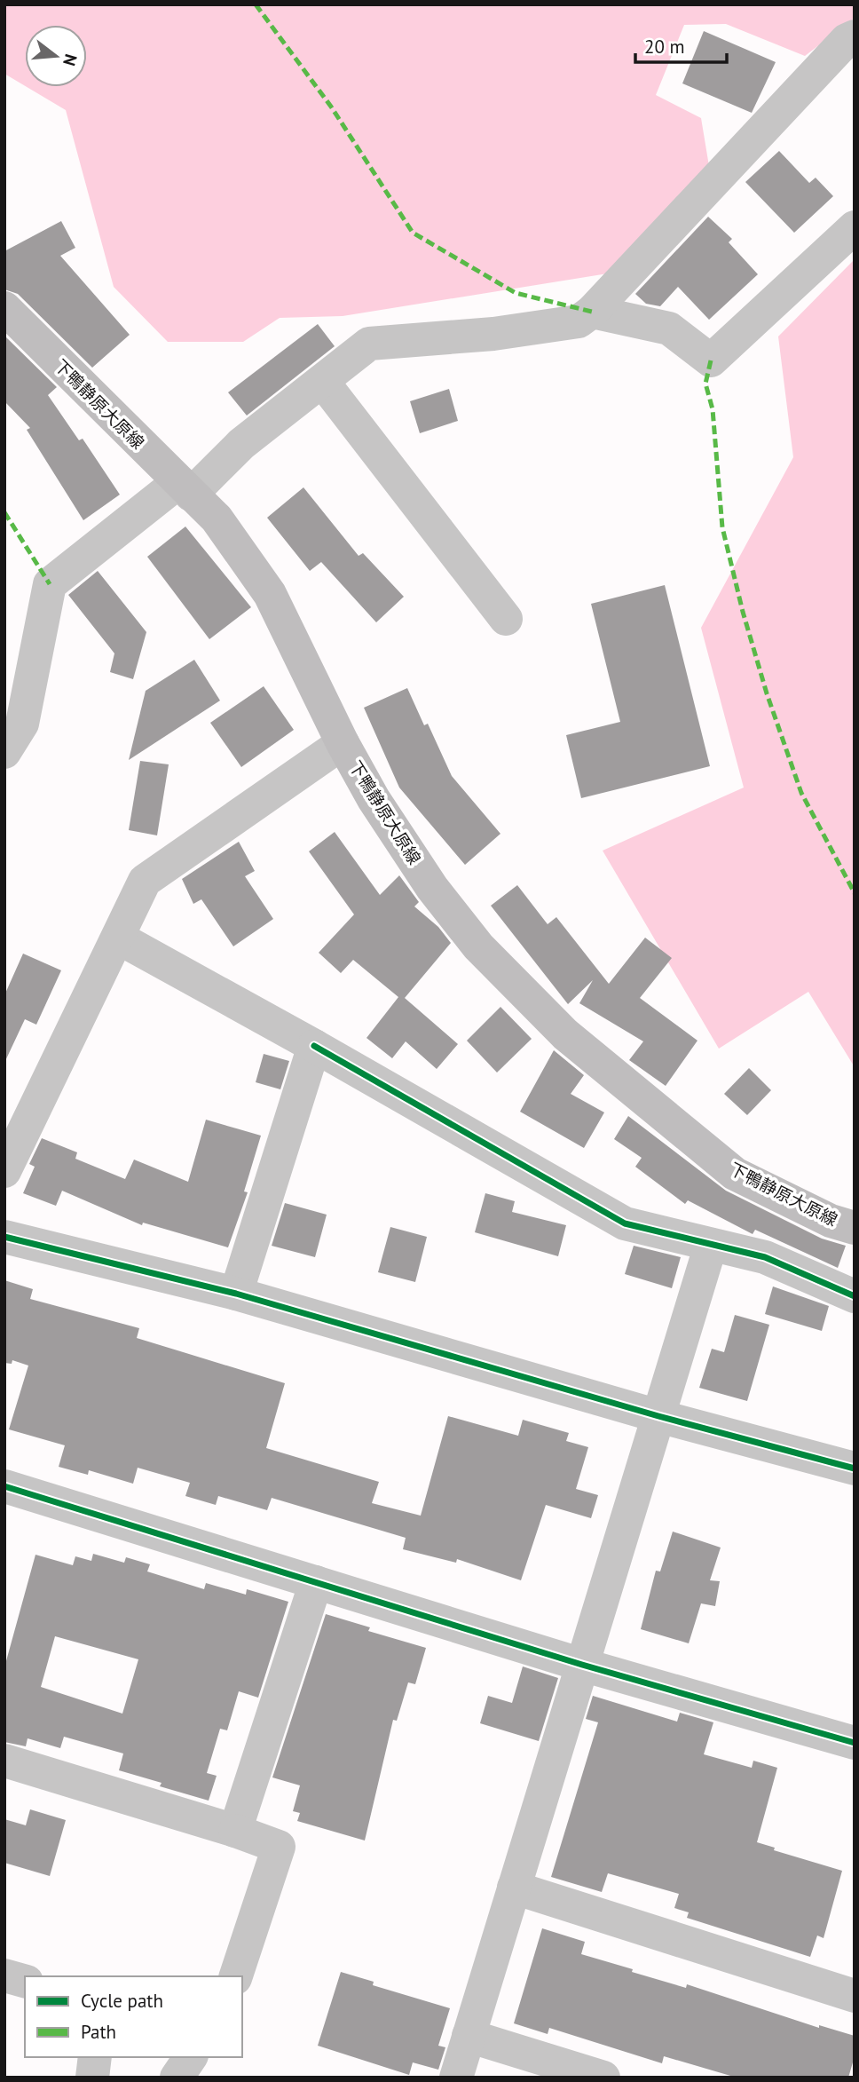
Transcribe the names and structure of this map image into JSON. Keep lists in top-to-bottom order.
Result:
{
  "streets": {
    "main road": ["下鴨静原大原線"]
  },
  "legend": ["Cycle path", "Path"],
  "scale_bar": "20 m",
  "north": "right"
}
